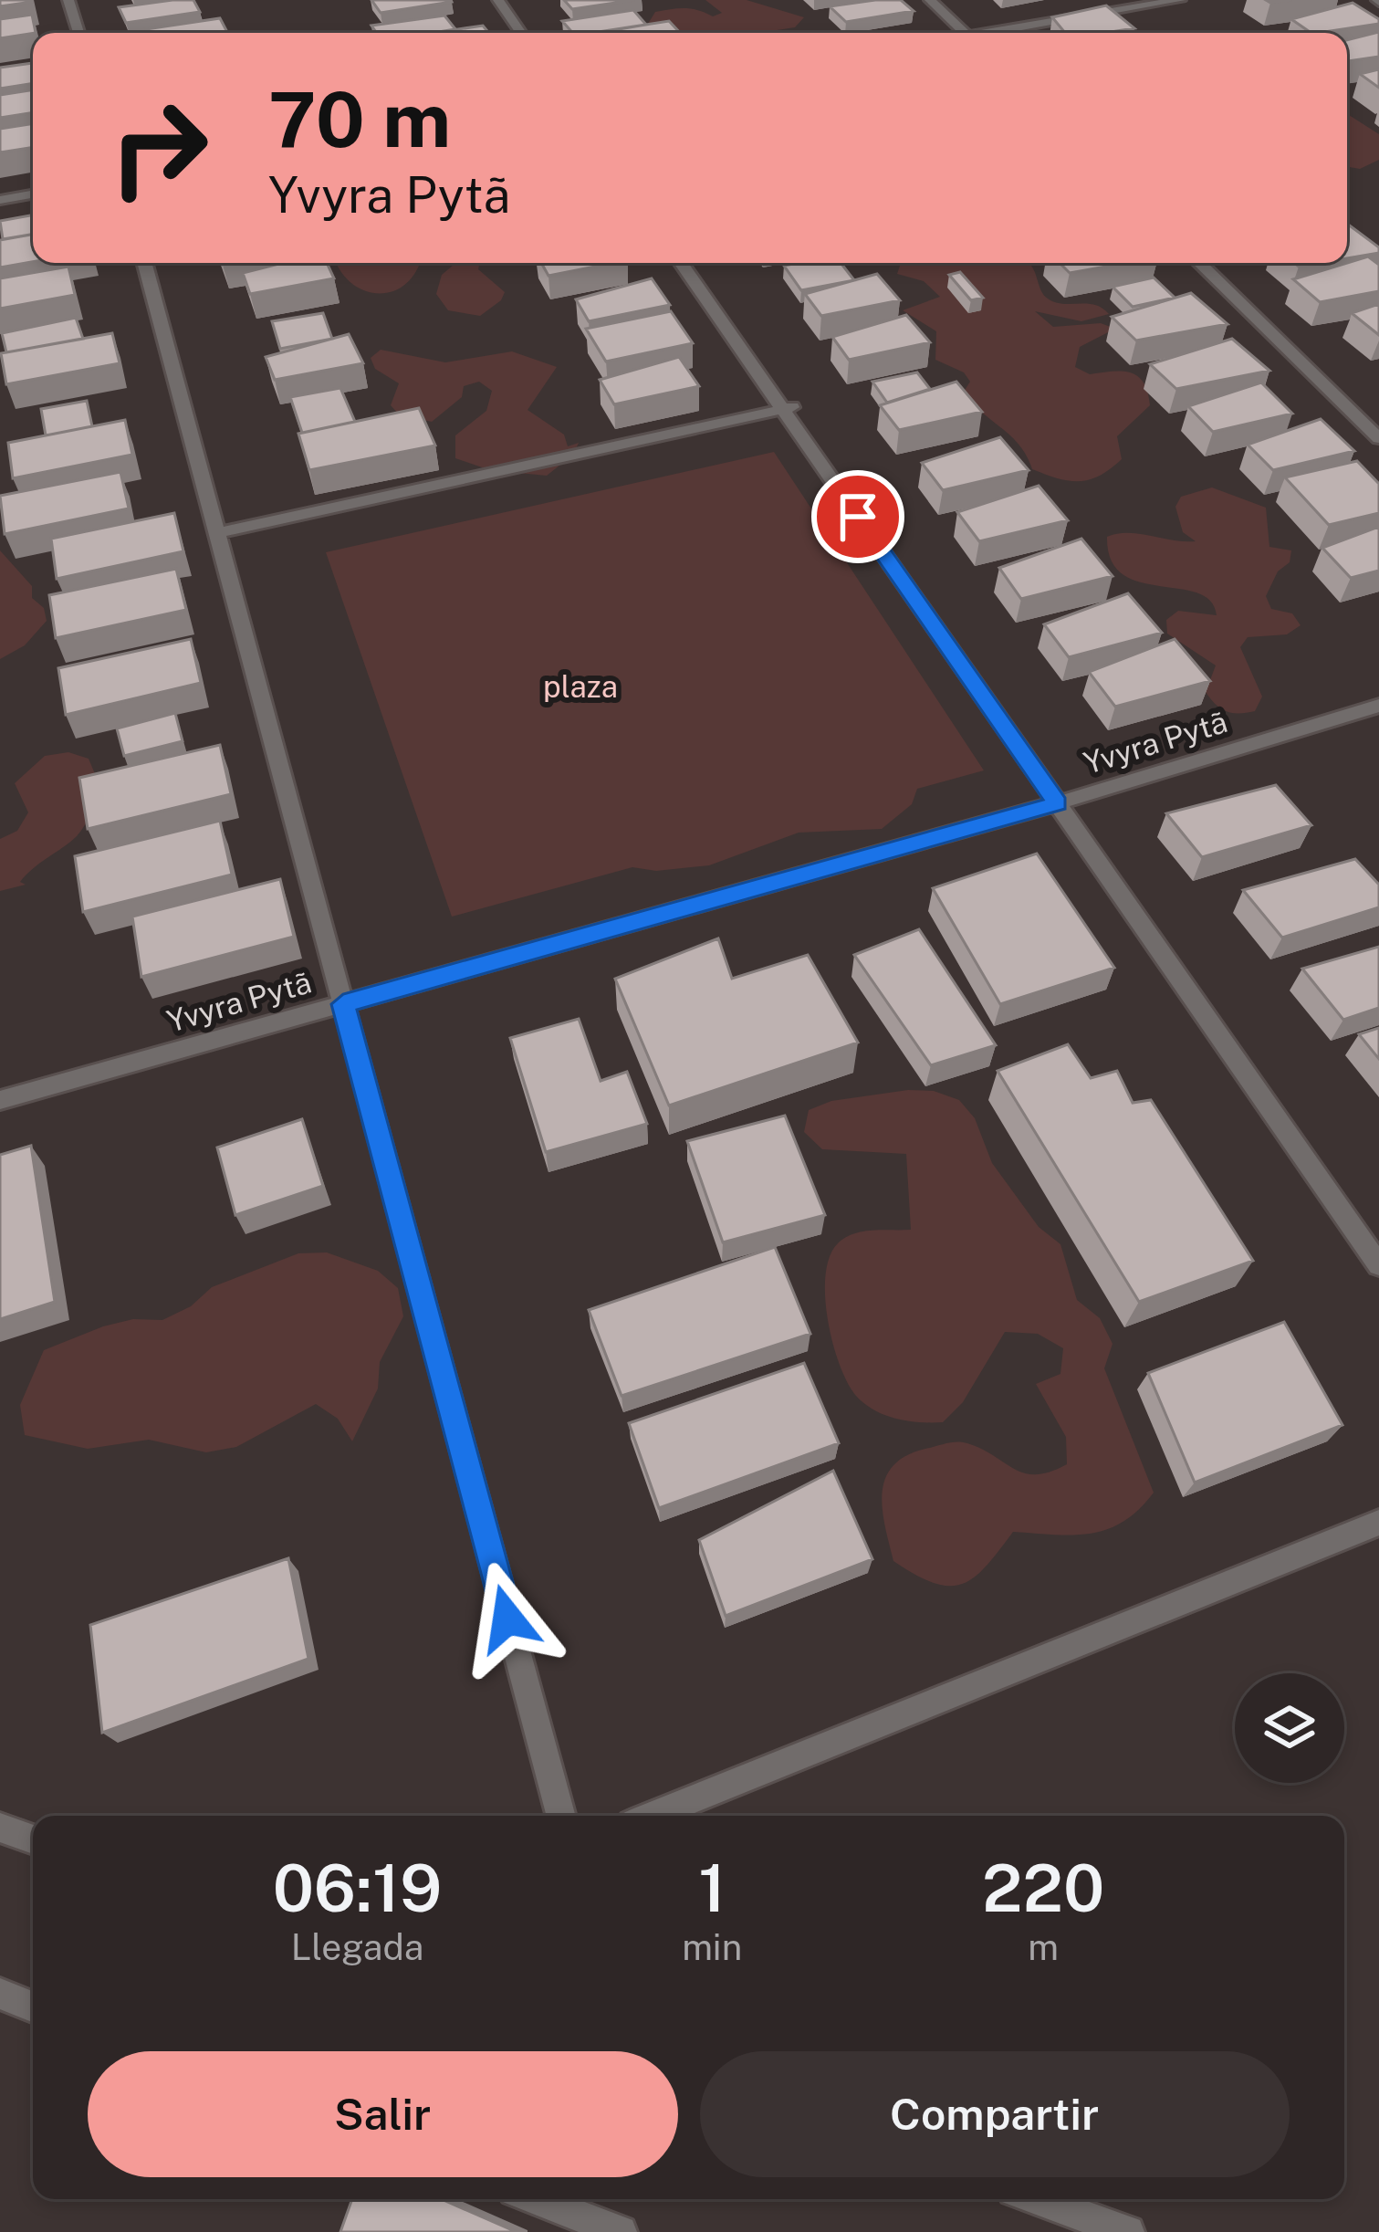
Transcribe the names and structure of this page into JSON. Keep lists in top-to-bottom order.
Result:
{
  "streets": {
    "street": ["Yvyra Pytã"]
  },
  "parks": ["plaza"],
  "page": {
    "turn": ["70 m", "Yvyra Pytã"],
    "eta": [
      "06:19",
      "Llegada",
      "1",
      "min",
      "220",
      "m"
    ],
    "buttons": ["Salir", "Compartir"]
  }
}
